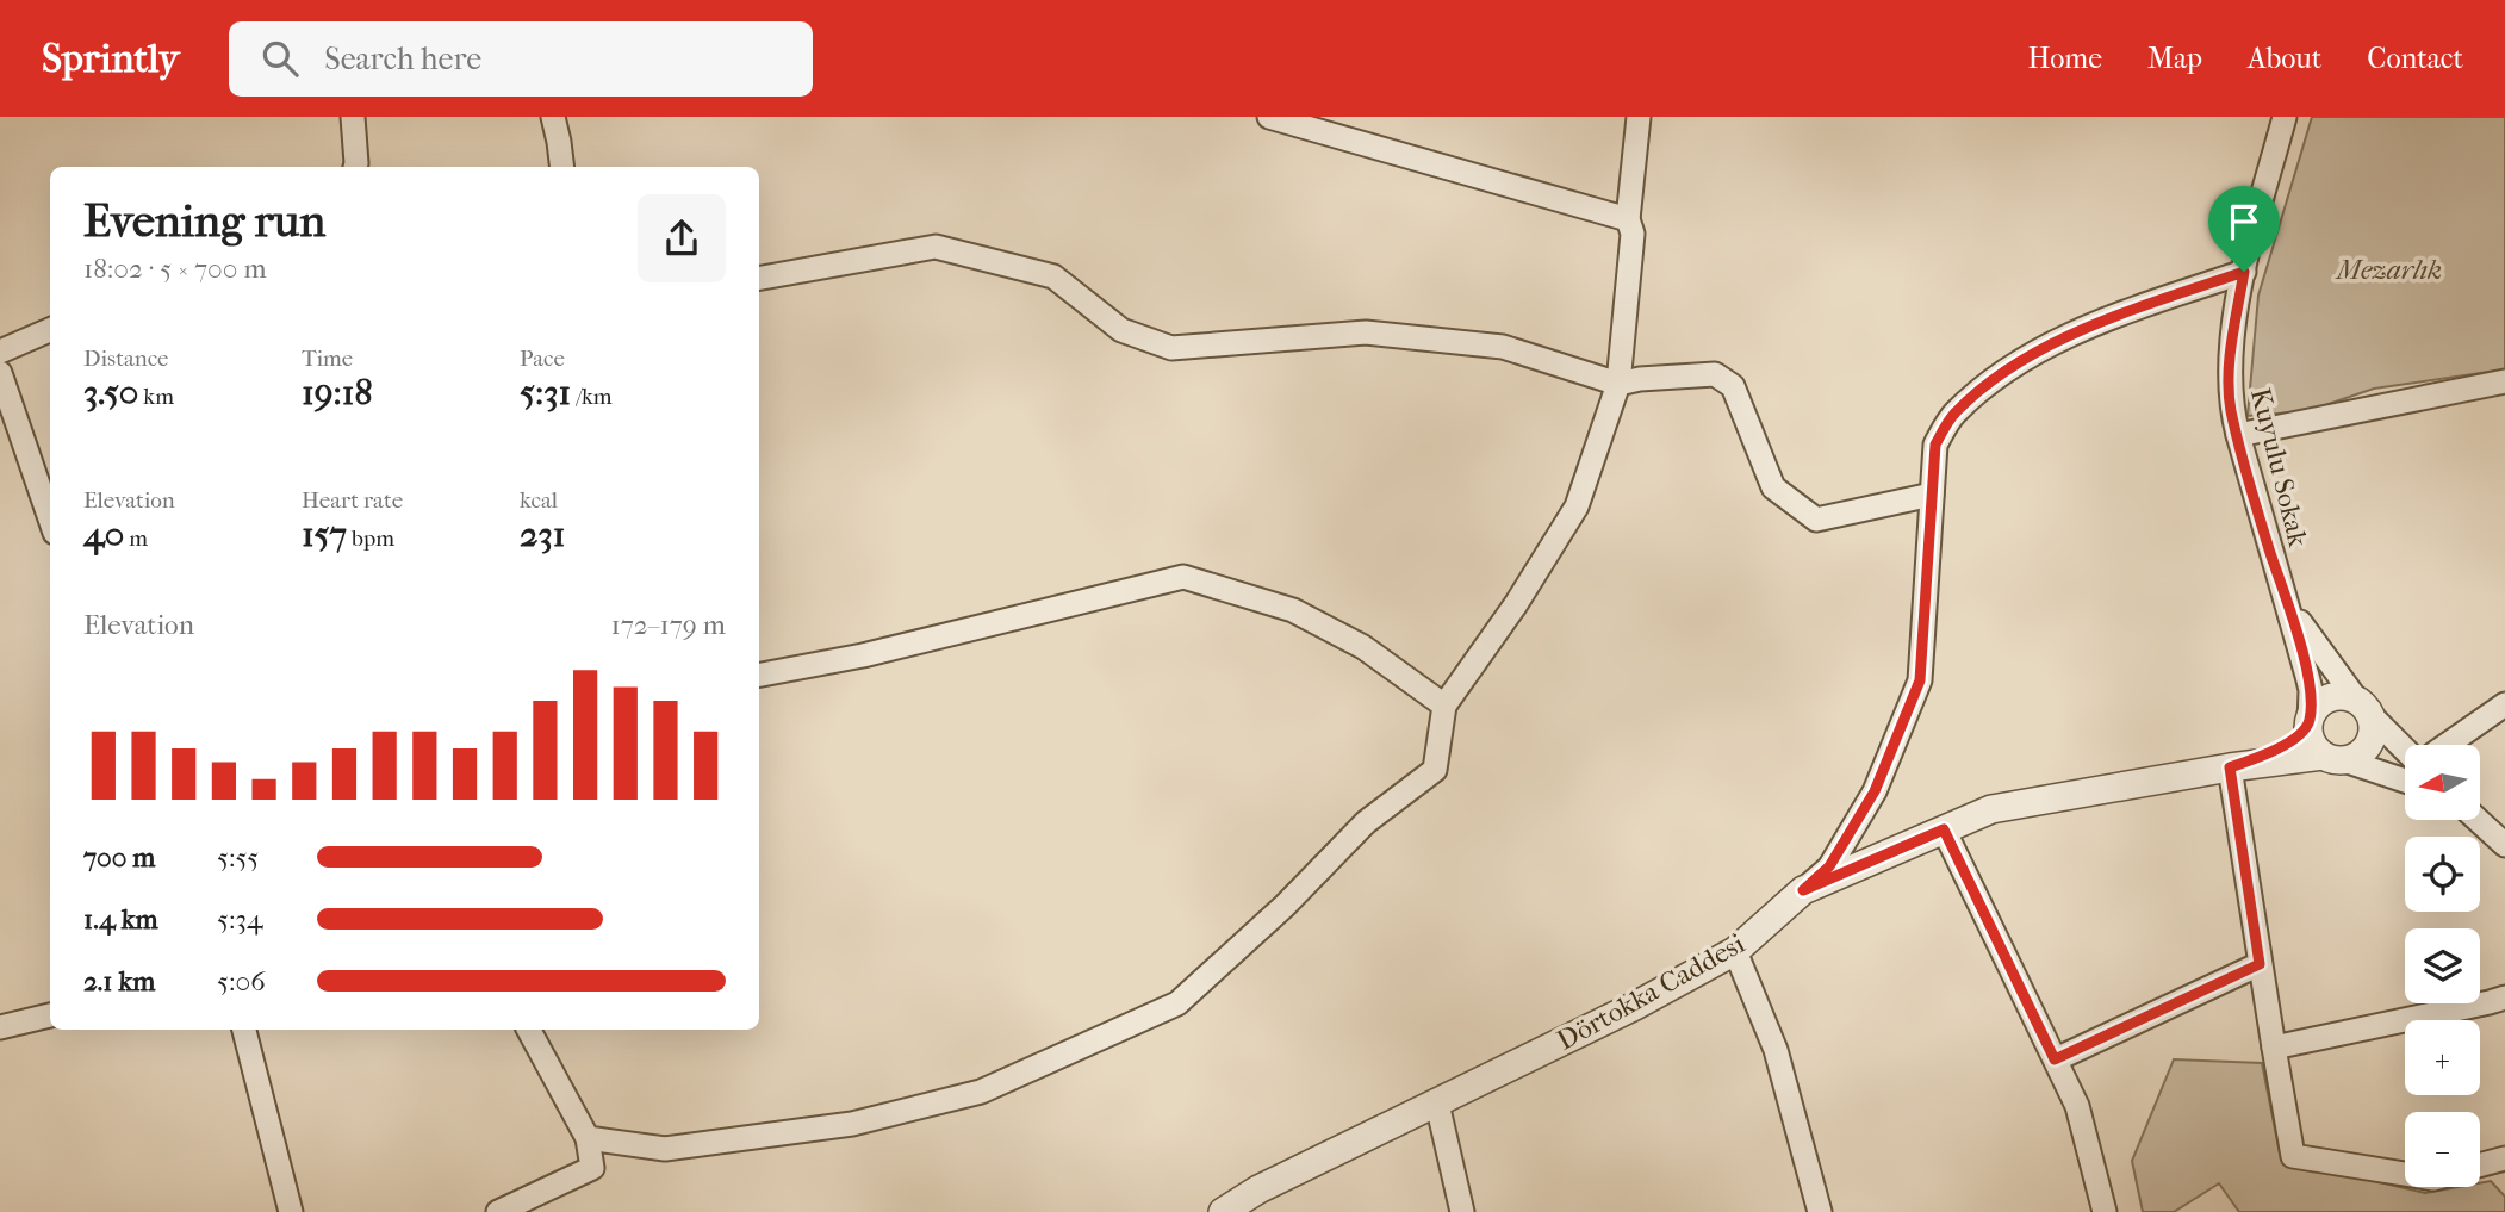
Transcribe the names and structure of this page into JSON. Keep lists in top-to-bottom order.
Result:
{
  "streets": {
    "street": ["Kuyulu Sokak", "Dörtokka Caddesi"]
  },
  "crossings": [
    ["Kuyulu Sokak", "Dörtokka Caddesi"]
  ],
  "parks": ["Mezarlık"],
  "north": "left",
  "page": {
    "header": "Sprintly",
    "search": "Search here",
    "nav": [
      "Home",
      "Map",
      "About",
      "Contact"
    ],
    "heading": ["Evening run", "18:02 · 5 × 700 m"],
    "stats": [
      ["Distance", "3.50 km"],
      ["Time", "19:18"],
      ["Pace", "5:31 /km"],
      ["Elevation", "40 m"],
      ["Heart rate", "157 bpm"],
      ["kcal", "231"]
    ],
    "chart": ["Elevation", "172–179 m"],
    "map_buttons": ["+", "−"],
    "list": [
      {
        "name": "700 m",
        "note": "5:55"
      },
      {
        "name": "1.4 km",
        "note": "5:34"
      },
      {
        "name": "2.1 km",
        "note": "5:06"
      }
    ]
  }
}
